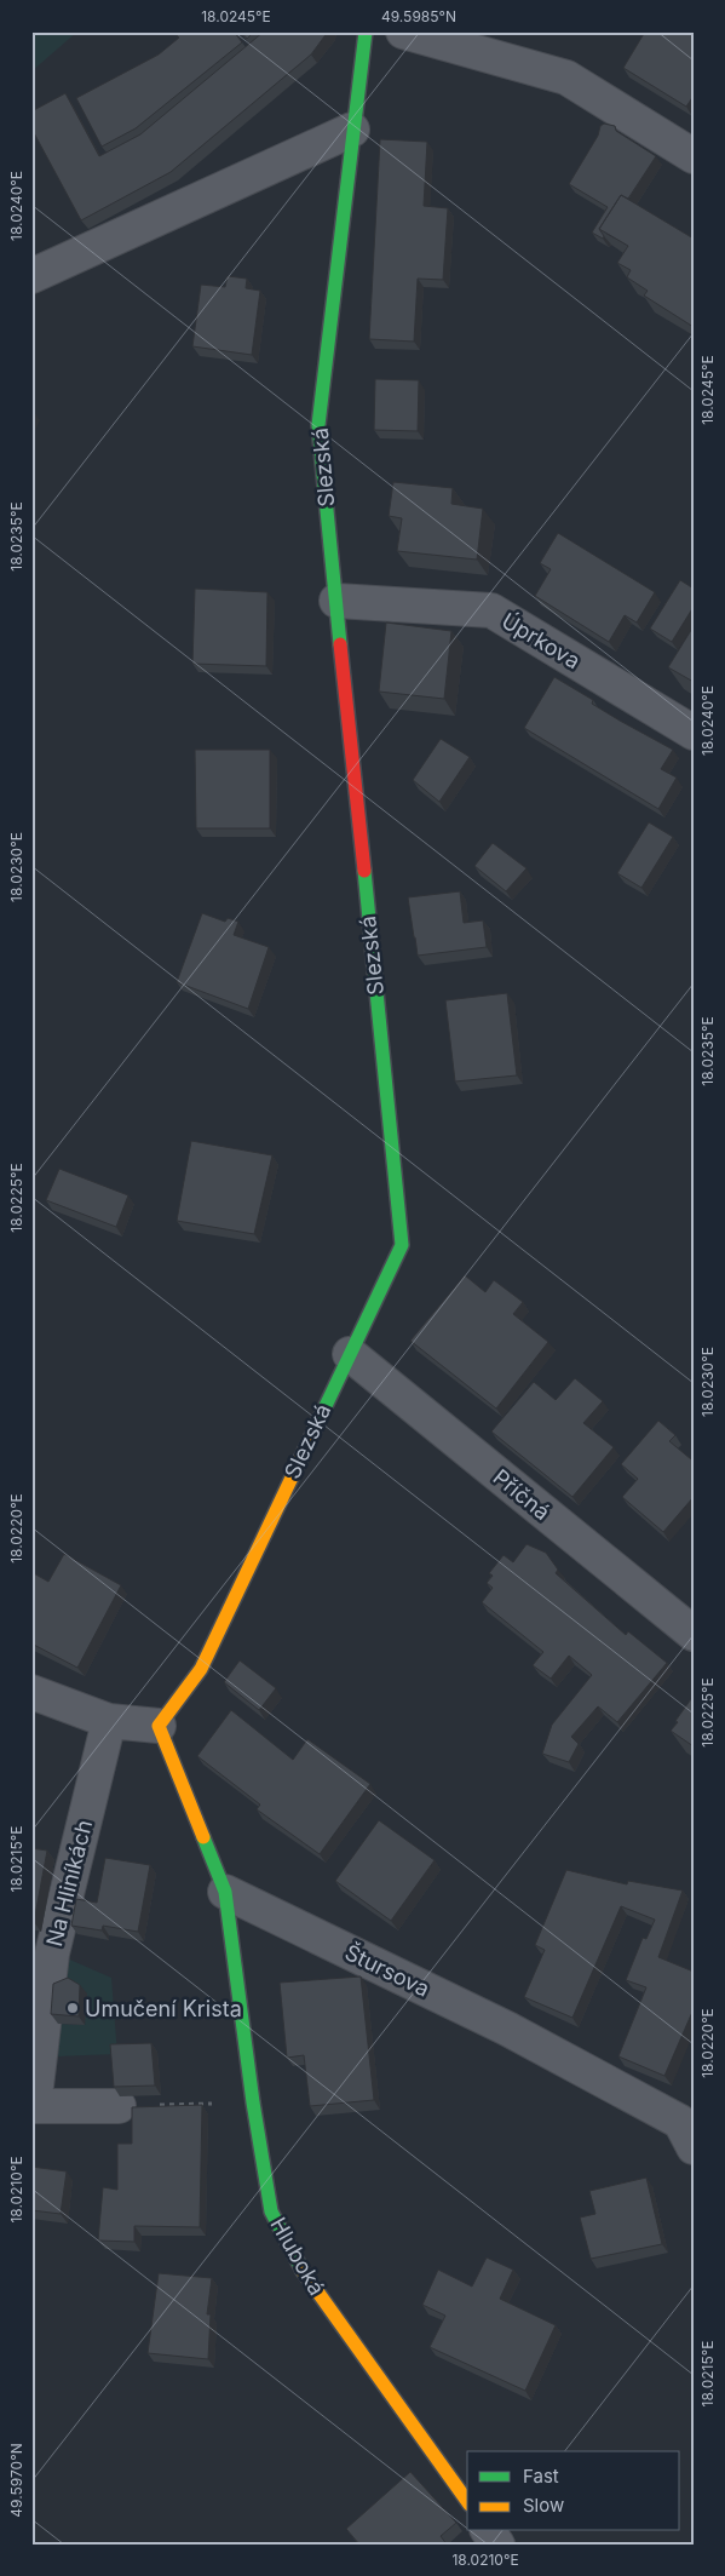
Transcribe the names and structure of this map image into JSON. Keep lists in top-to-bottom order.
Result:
{
  "streets": {
    "street": [
      "Slezská",
      "Úprkova",
      "Příčná",
      "Na Hliníkách",
      "Štursova",
      "Hluboká"
    ]
  },
  "crossings": [
    ["Slezská", "Úprkova"],
    ["Slezská", "Příčná"],
    ["Štursova", "Hluboká"]
  ],
  "places": ["Umučení Krista"],
  "legend": ["Fast", "Slow"],
  "coordinates": [
    "18.0245°E",
    "49.5985°N",
    "18.0240°E",
    "18.0235°E",
    "18.0230°E",
    "18.0225°E",
    "18.0220°E",
    "18.0215°E",
    "18.0210°E",
    "49.5970°N"
  ]
}
